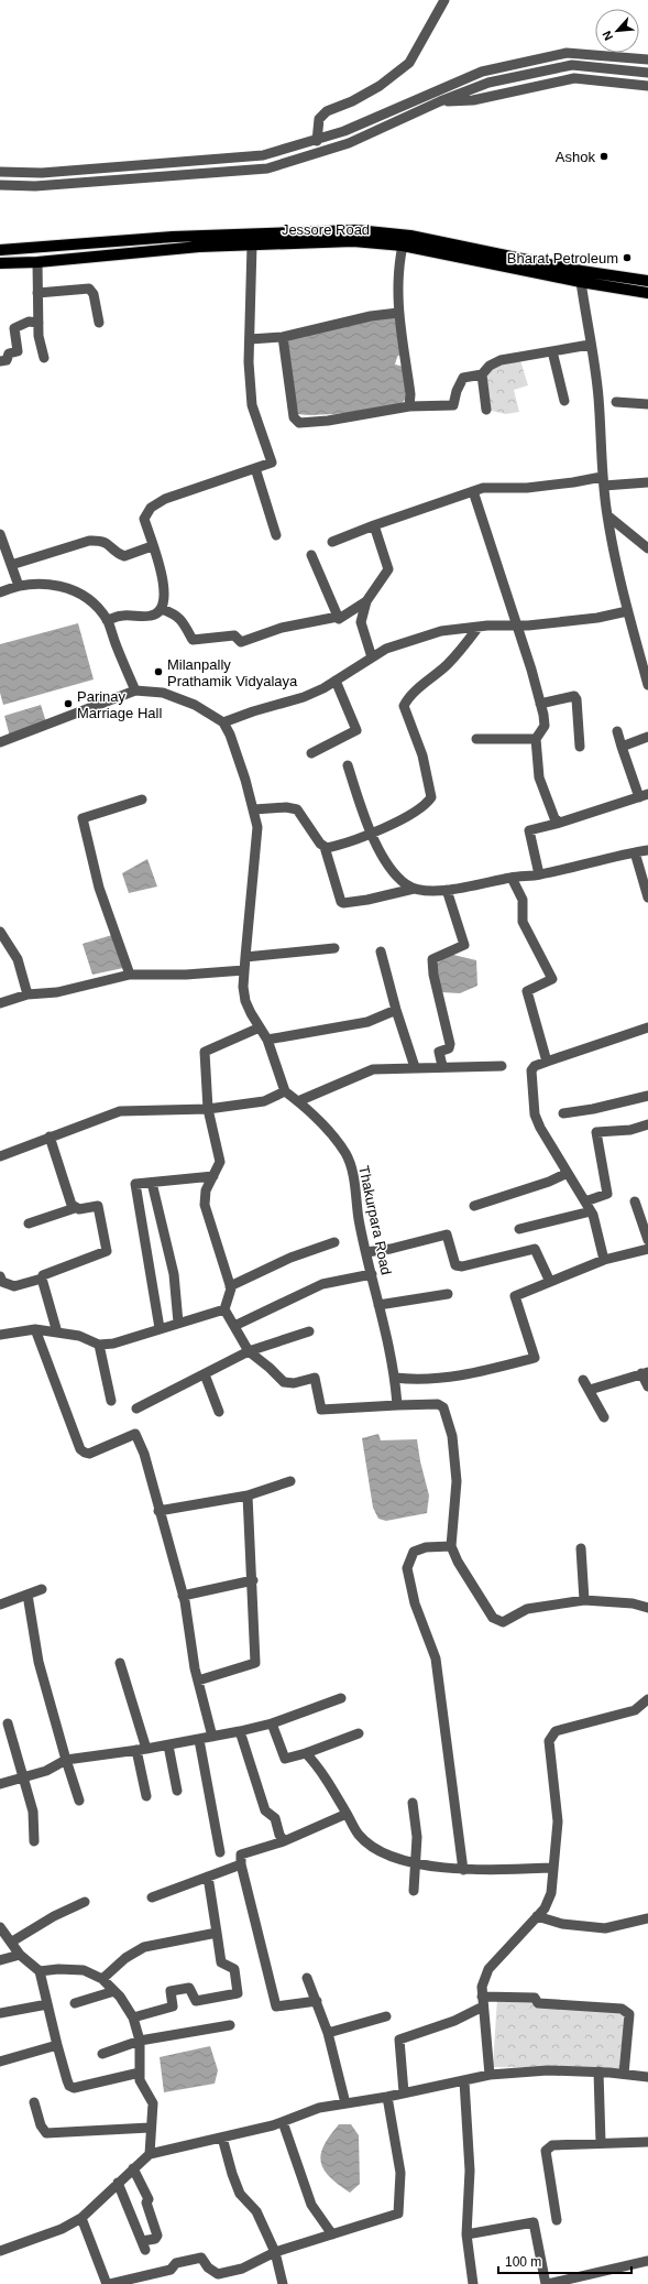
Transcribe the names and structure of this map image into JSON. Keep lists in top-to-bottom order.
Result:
{
  "streets": {
    "main road": ["Jessore Road"],
    "street": ["Thakurpara Road"]
  },
  "places": [
    "Ashok",
    "Bharat Petroleum",
    "Milanpally Prathamik Vidyalaya",
    "Parinay Marriage Hall"
  ],
  "scale_bar": "100 m",
  "north": "bottom left"
}
